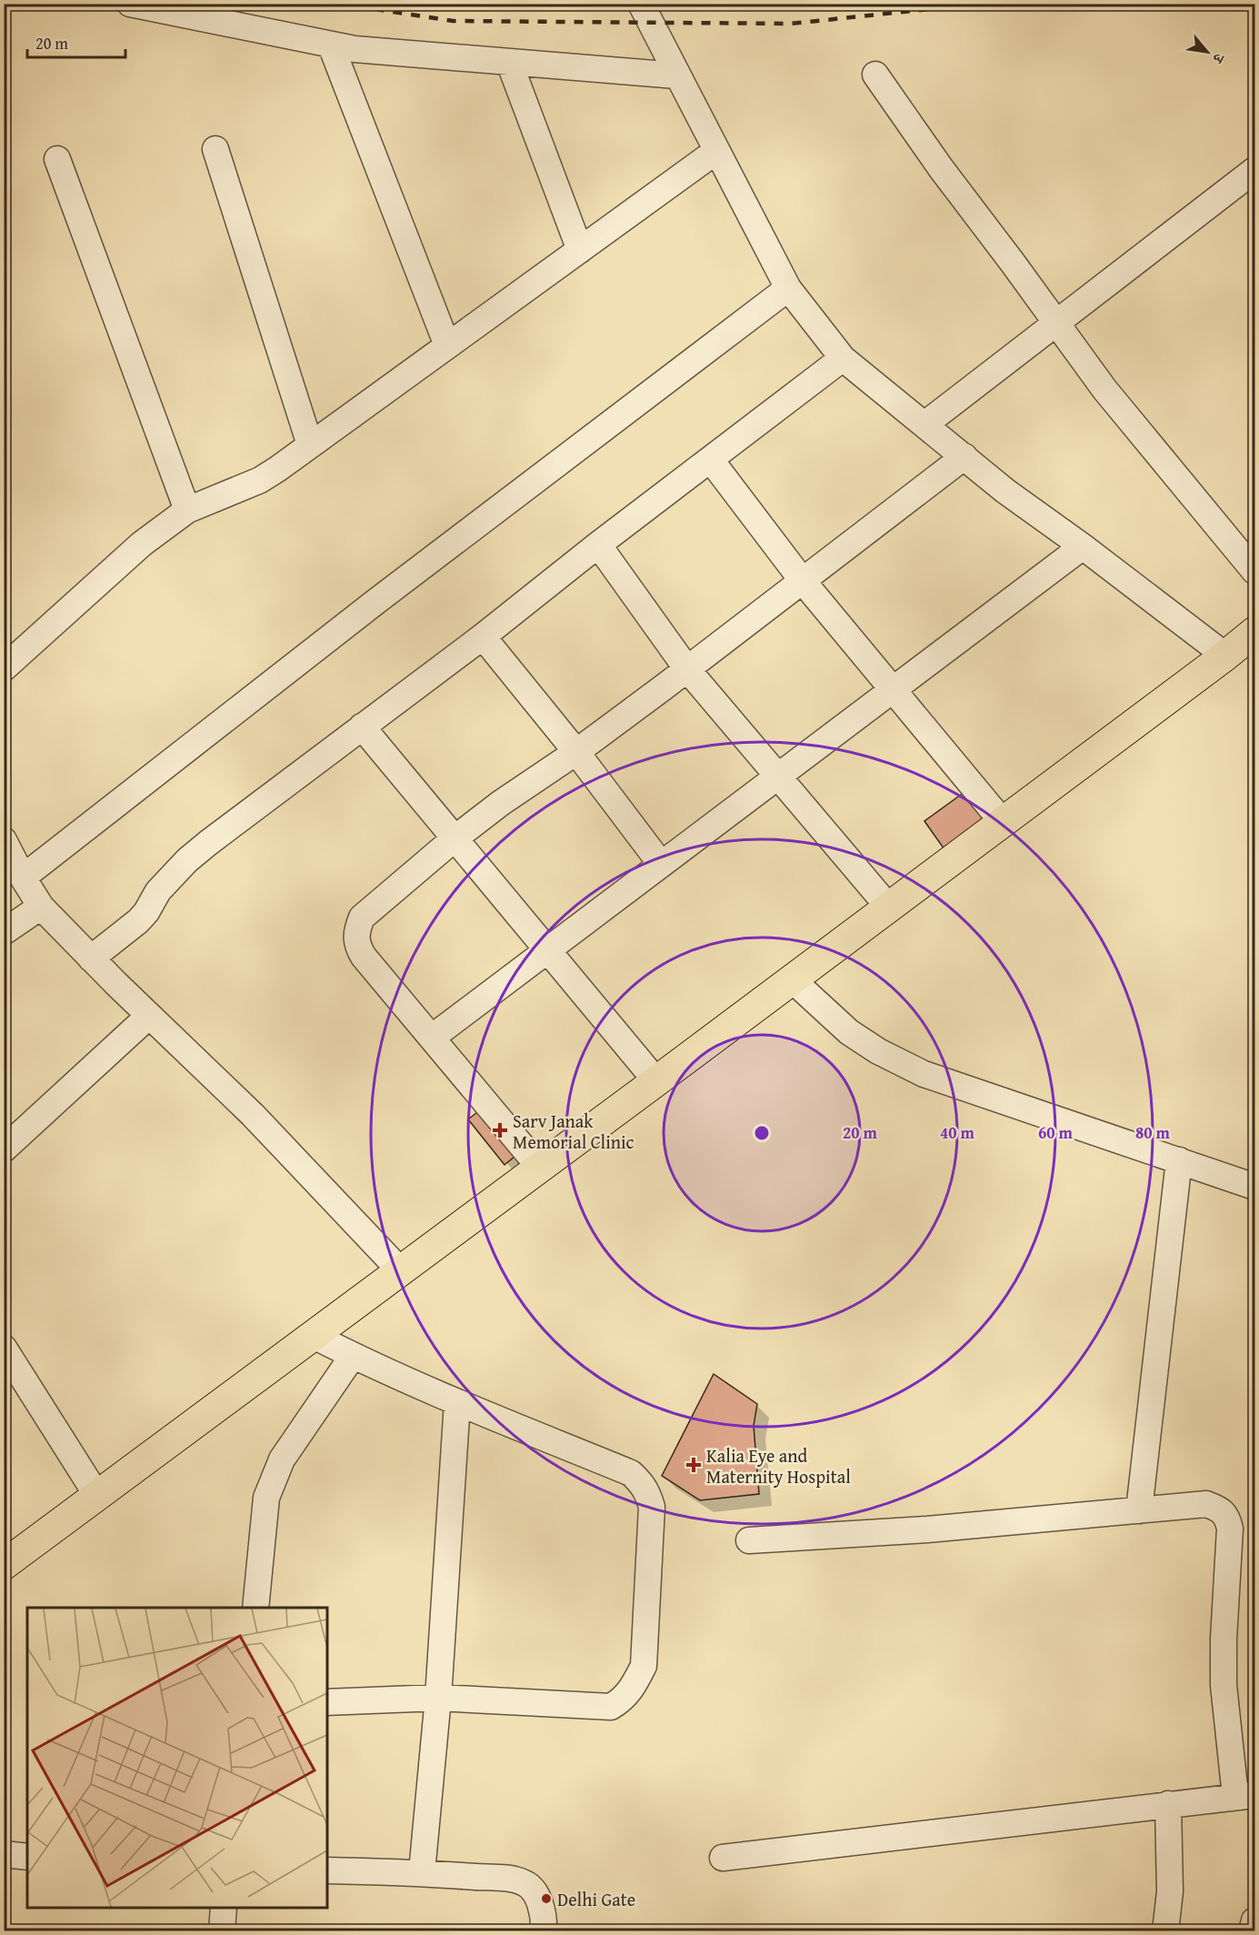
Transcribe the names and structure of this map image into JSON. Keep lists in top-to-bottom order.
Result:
{
  "places": {
    "health": ["Sarv Janak Memorial Clinic", "Kalia Eye and Maternity Hospital"],
    "other": ["Delhi Gate"]
  },
  "scale_bar": "20 m",
  "north": "bottom right",
  "rings": [
    "20 m",
    "40 m",
    "60 m",
    "80 m"
  ]
}
